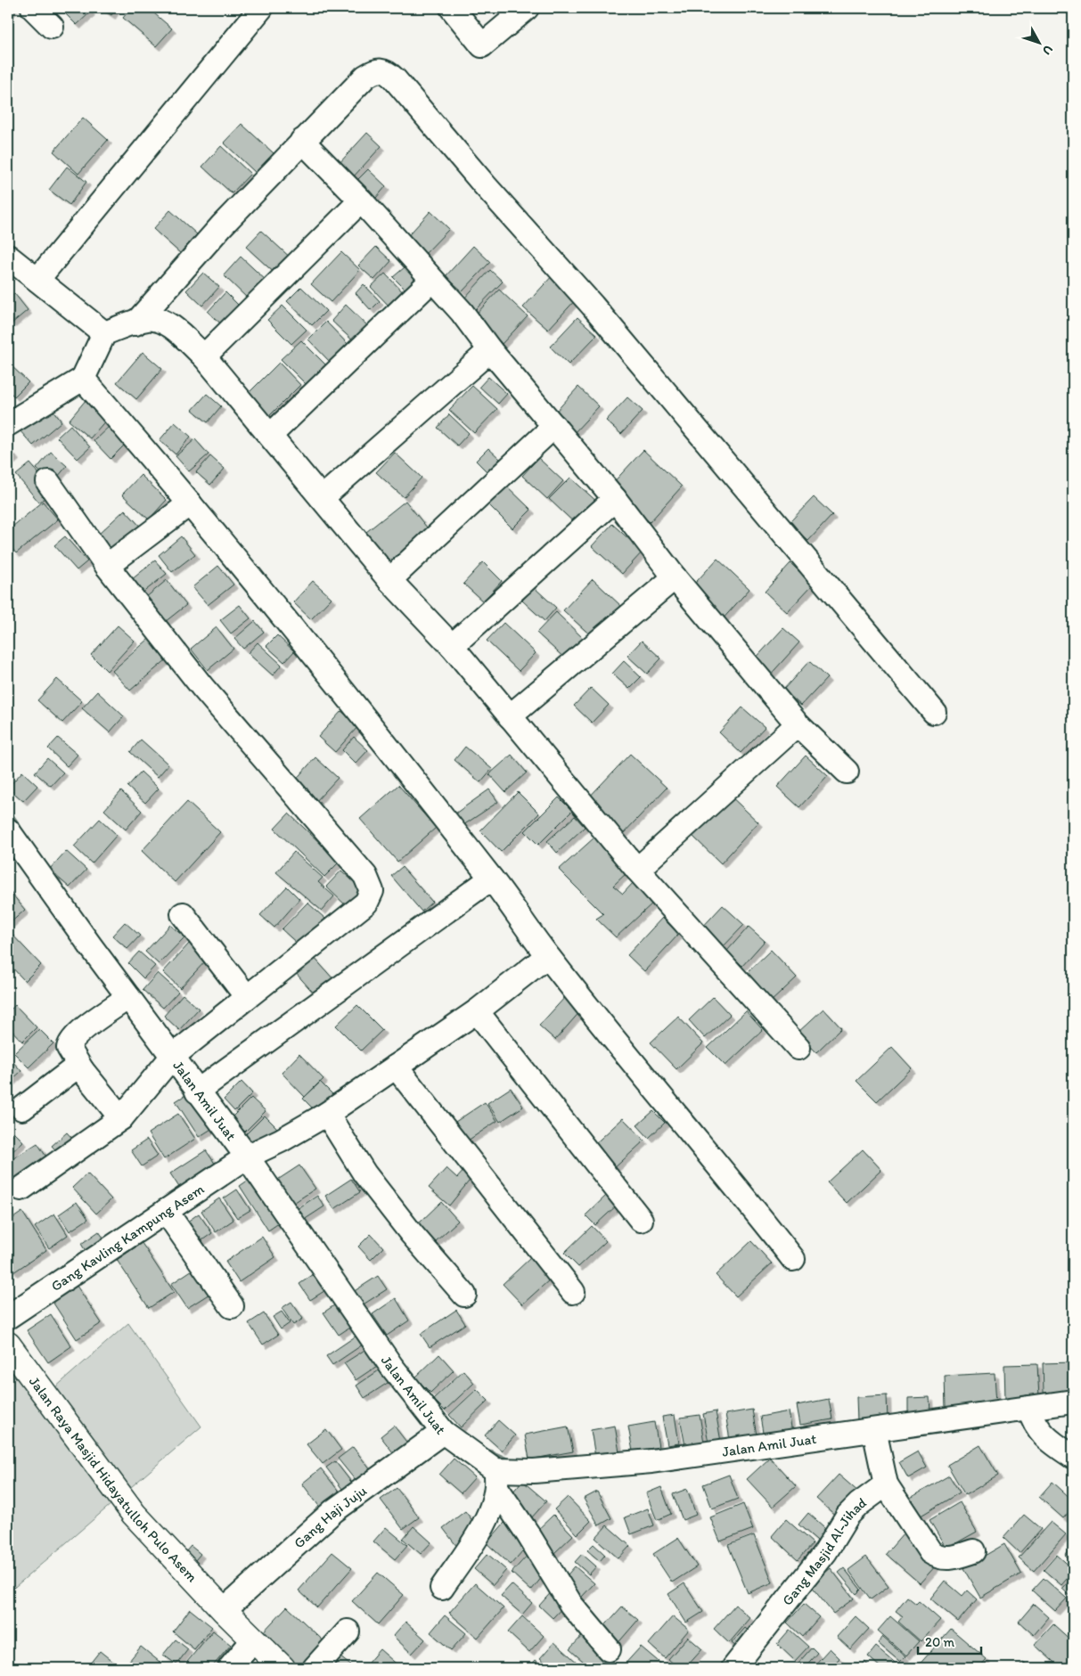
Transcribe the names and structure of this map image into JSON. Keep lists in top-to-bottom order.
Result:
{
  "streets": {
    "street": [
      "Jalan Amil Juat",
      "Gang Kavling Kampung Asem",
      "Jalan Raya Masjid Hidayatulloh Pulo Asem",
      "Gang Haji Juju",
      "Gang Masjid Al-Jihad"
    ]
  },
  "crossings": [
    ["Jalan Amil Juat", "Gang Kavling Kampung Asem"],
    ["Jalan Amil Juat", "Gang Haji Juju"],
    ["Jalan Raya Masjid Hidayatulloh Pulo Asem", "Gang Haji Juju"]
  ],
  "scale_bar": "20 m",
  "north": "bottom right"
}
